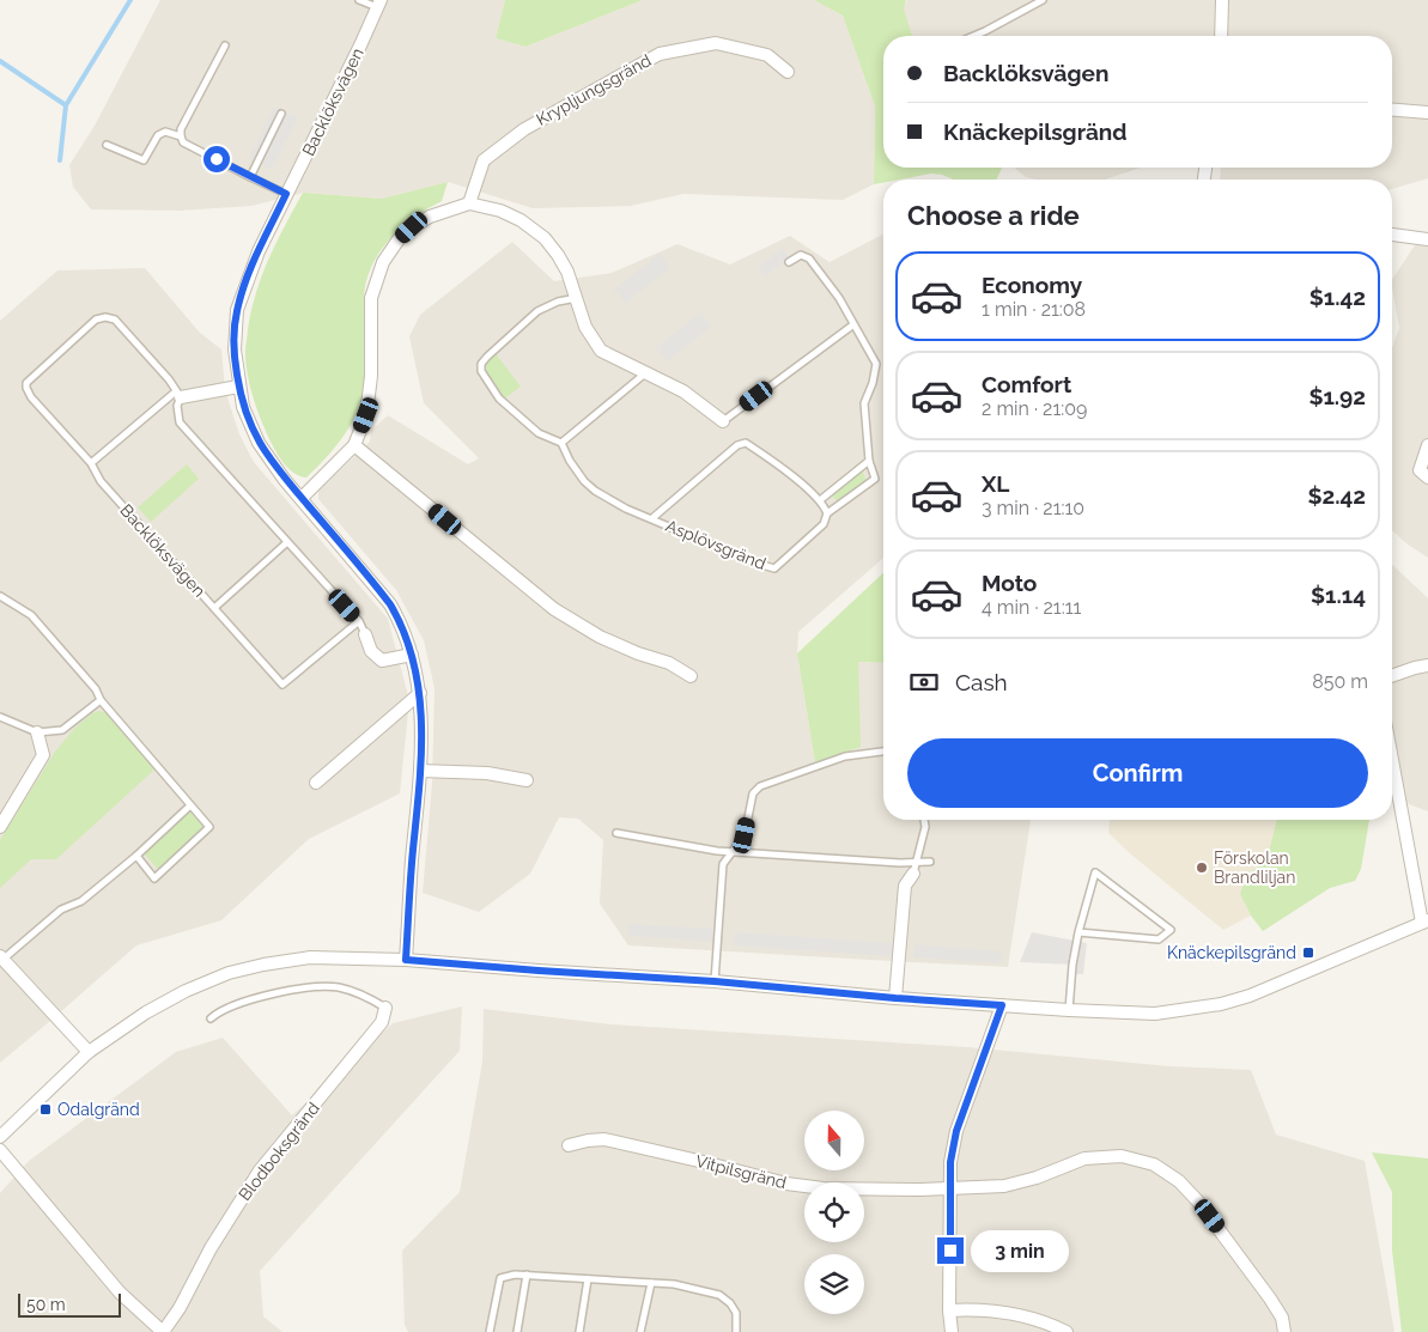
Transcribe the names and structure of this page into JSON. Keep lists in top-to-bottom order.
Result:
{
  "streets": {
    "street": [
      "Krypljungsgränd",
      "Backlöksvägen",
      "Blodboksgränd",
      "Vitpilsgränd"
    ],
    "lane": ["Asplövsgränd"]
  },
  "places": {
    "other": ["Förskolan Brandliljan"],
    "transit": ["Knäckepilsgränd", "Odalgränd"]
  },
  "scale_bar": "50 m",
  "north": "top",
  "page": {
    "banner": ["Backlöksvägen", "Knäckepilsgränd"],
    "heading": "Choose a ride",
    "list": [
      {
        "name": "Economy",
        "note": "1 min · 21:08",
        "value": "$1.42"
      },
      {
        "name": "Comfort",
        "note": "2 min · 21:09",
        "value": "$1.92"
      },
      {
        "name": "XL",
        "note": "3 min · 21:10",
        "value": "$2.42"
      },
      {
        "name": "Moto",
        "note": "4 min · 21:11",
        "value": "$1.14"
      }
    ],
    "pay": ["Cash", "850 m"],
    "buttons": "Confirm",
    "bubble": "3 min",
    "scale": "50 m"
  }
}
